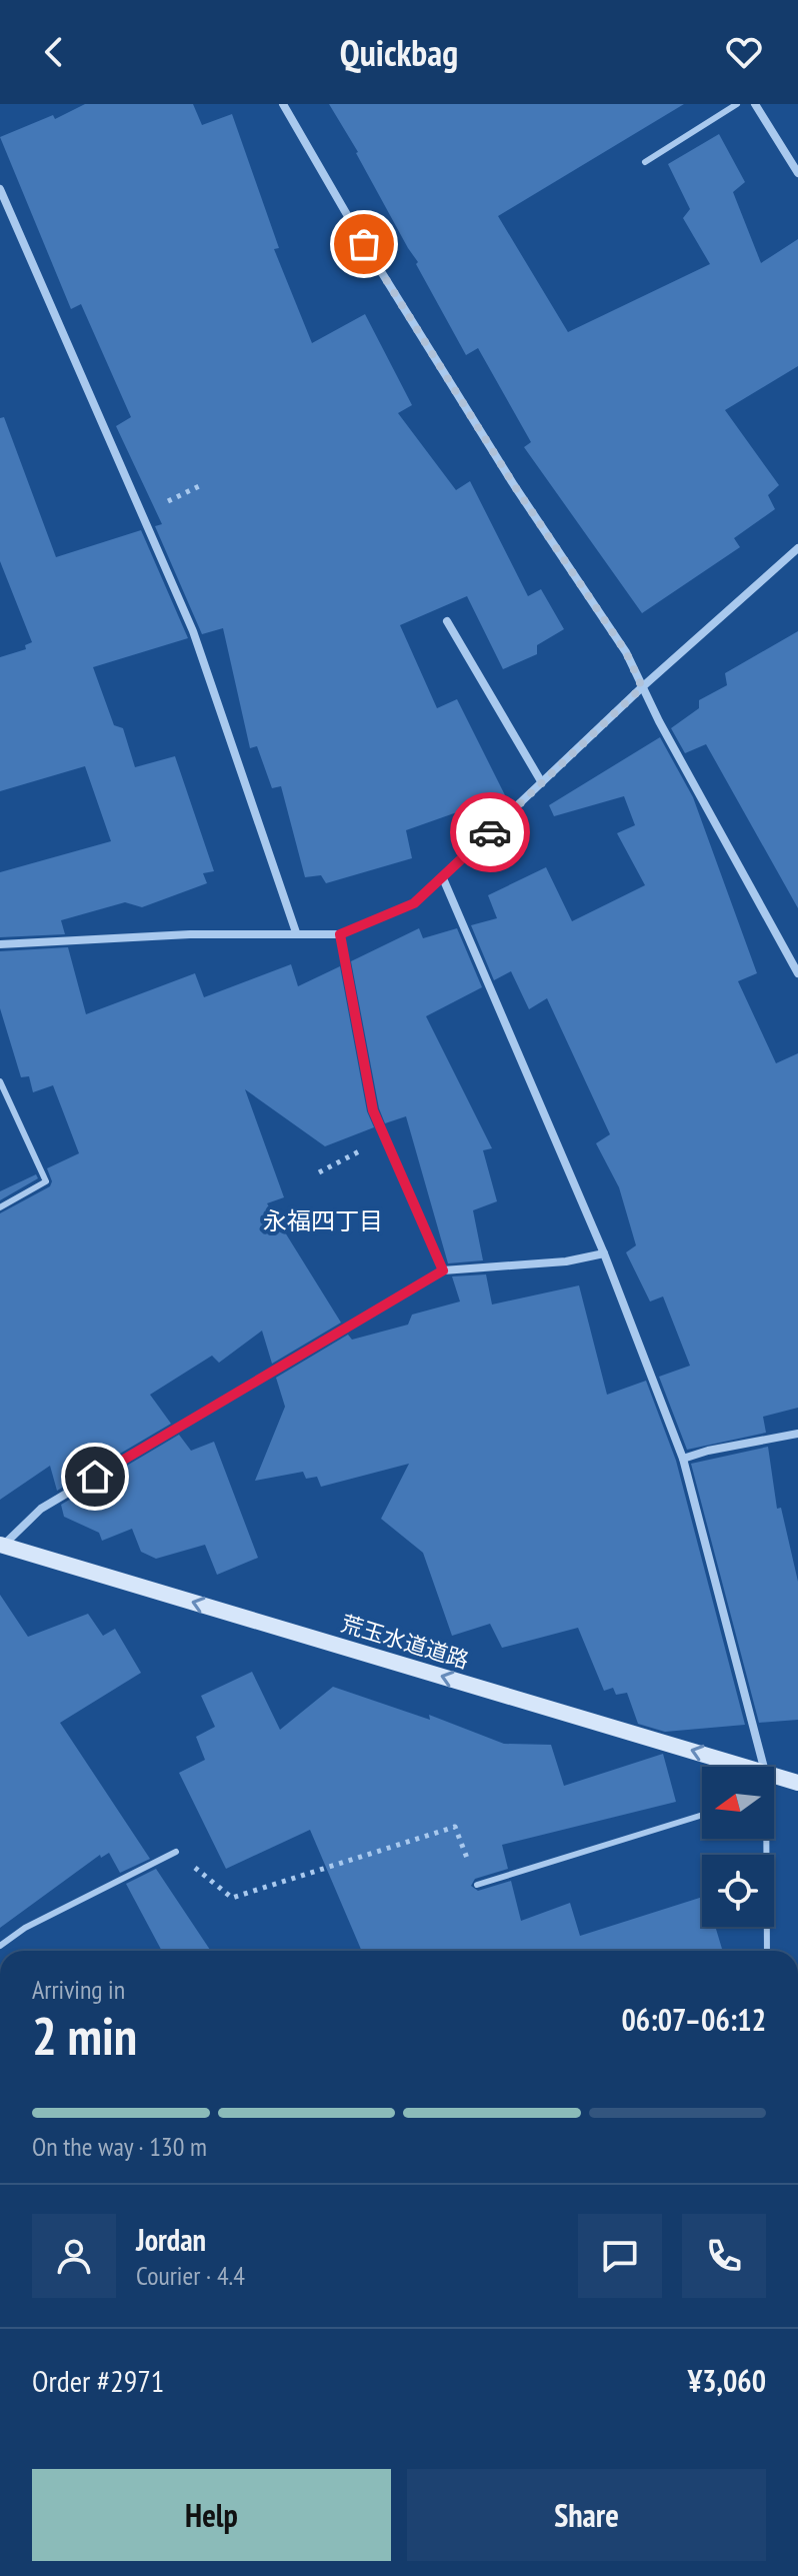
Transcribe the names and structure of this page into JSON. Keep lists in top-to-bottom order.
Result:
{
  "streets": {
    "main road": ["荒玉水道道路"]
  },
  "one_way": ["荒玉水道道路"],
  "districts": ["永福四丁目"],
  "north": "left",
  "page": {
    "header": "Quickbag",
    "heading": ["2 min", "Arriving in", "06:07–06:12"],
    "panel": [
      "Jordan",
      "Courier · 4.4",
      "Order #2971",
      "¥3,060"
    ],
    "bar": "On the way · 130 m",
    "buttons": ["Help", "Share"]
  }
}
